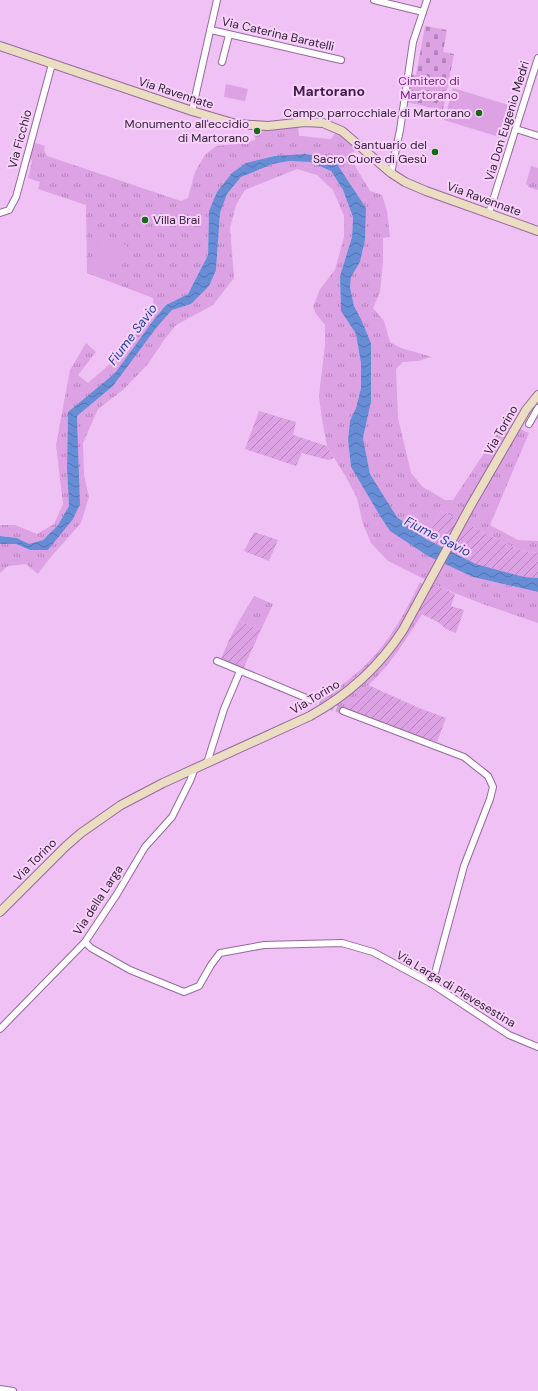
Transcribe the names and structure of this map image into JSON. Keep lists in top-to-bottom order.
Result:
{
  "streets": {
    "main road": ["Via Ravennate", "Via Torino"],
    "street": [
      "Via Caterina Baratelli",
      "Via Don Eugenio Medri",
      "Via Ficchio",
      "Via della Larga",
      "Via Larga di Pievesestina"
    ]
  },
  "crossings": [
    ["Via Ravennate", "Via Don Eugenio Medri"],
    ["Via Ravennate", "Via Ficchio"],
    ["Via Torino", "Via della Larga"],
    ["Via della Larga", "Via Larga di Pievesestina"]
  ],
  "districts": ["Martorano"],
  "water": ["Fiume Savio"],
  "parks": ["Cimitero di Martorano"],
  "places": [
    "Campo parrocchiale di Martorano",
    "Monumento all'eccidio di Martorano",
    "Santuario del Sacro Cuore di Gesù",
    "Villa Brai"
  ]
}
